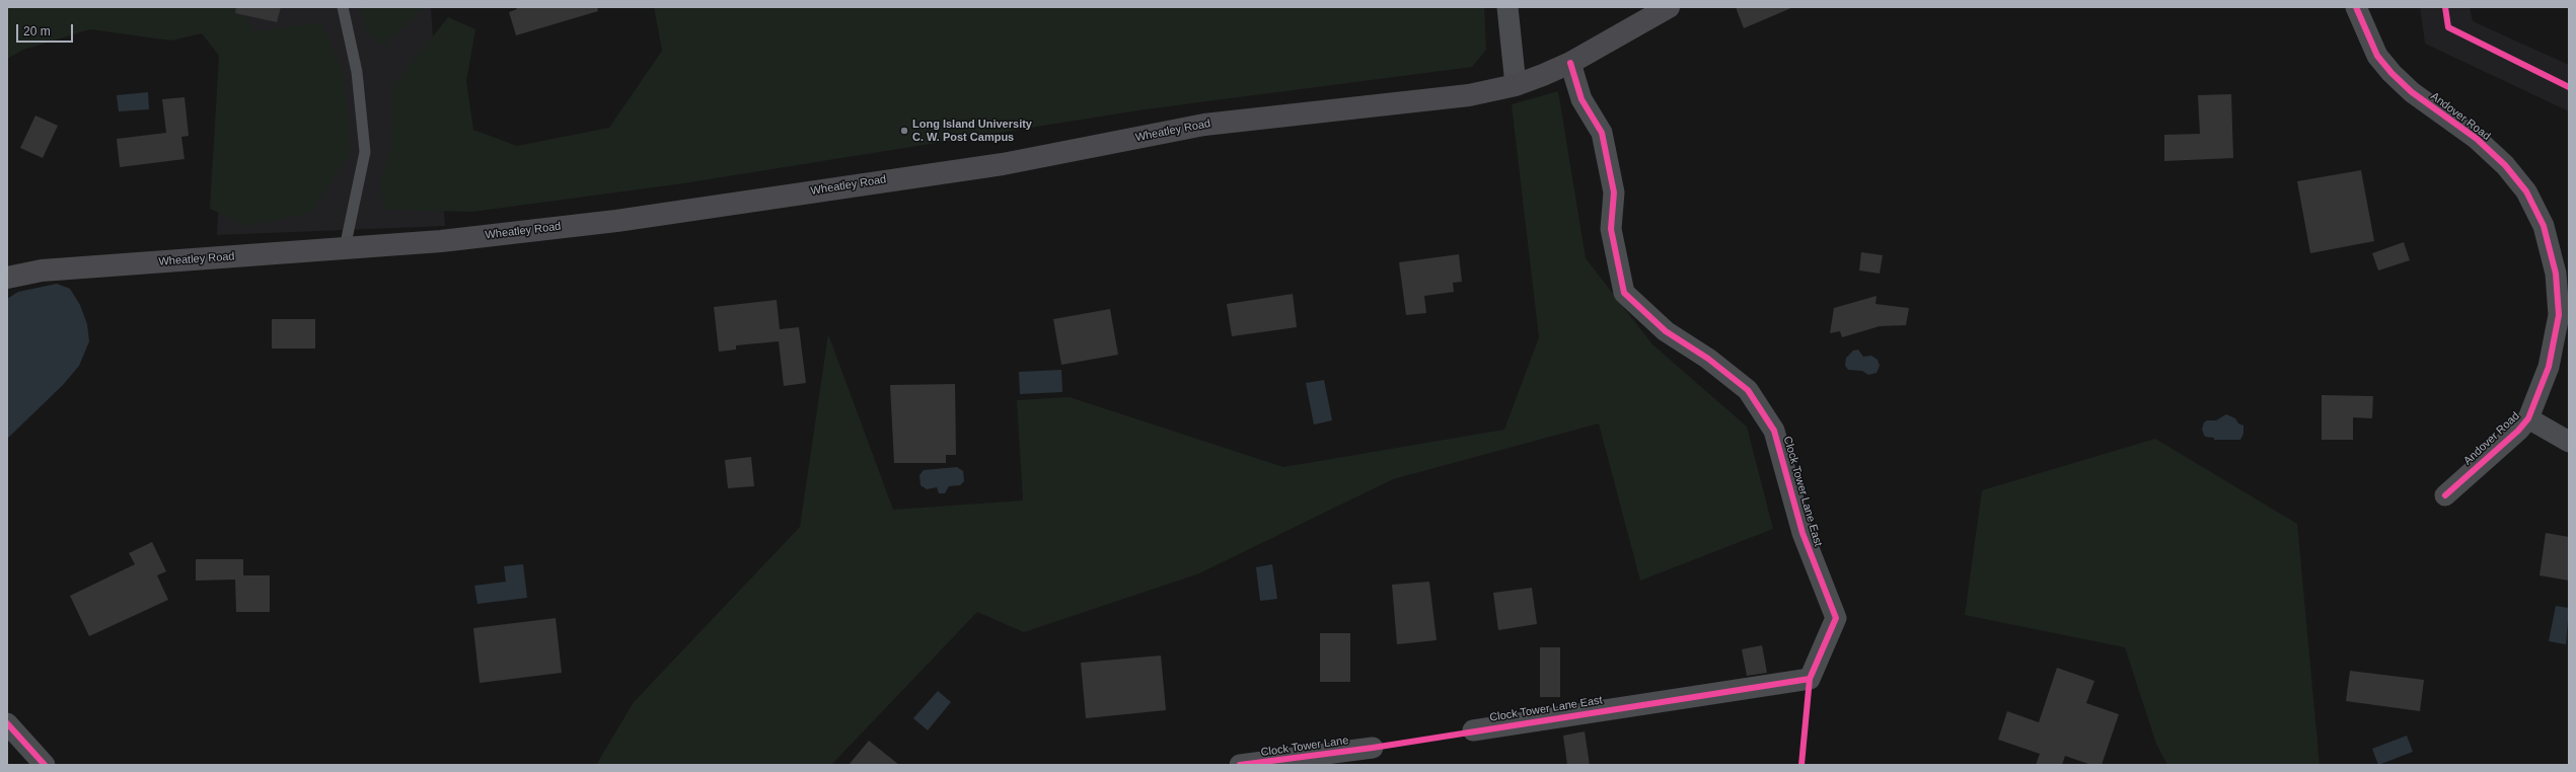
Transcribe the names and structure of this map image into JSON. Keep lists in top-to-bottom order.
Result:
{
  "streets": {
    "main road": ["Wheatley Road"],
    "street": ["Andover Road", "Clock Tower Lane East", "Clock Tower Lane"]
  },
  "crossings": [
    ["Wheatley Road", "Clock Tower Lane East"]
  ],
  "places": ["Long Island University C. W. Post Campus"],
  "scale_bar": "20 m"
}
